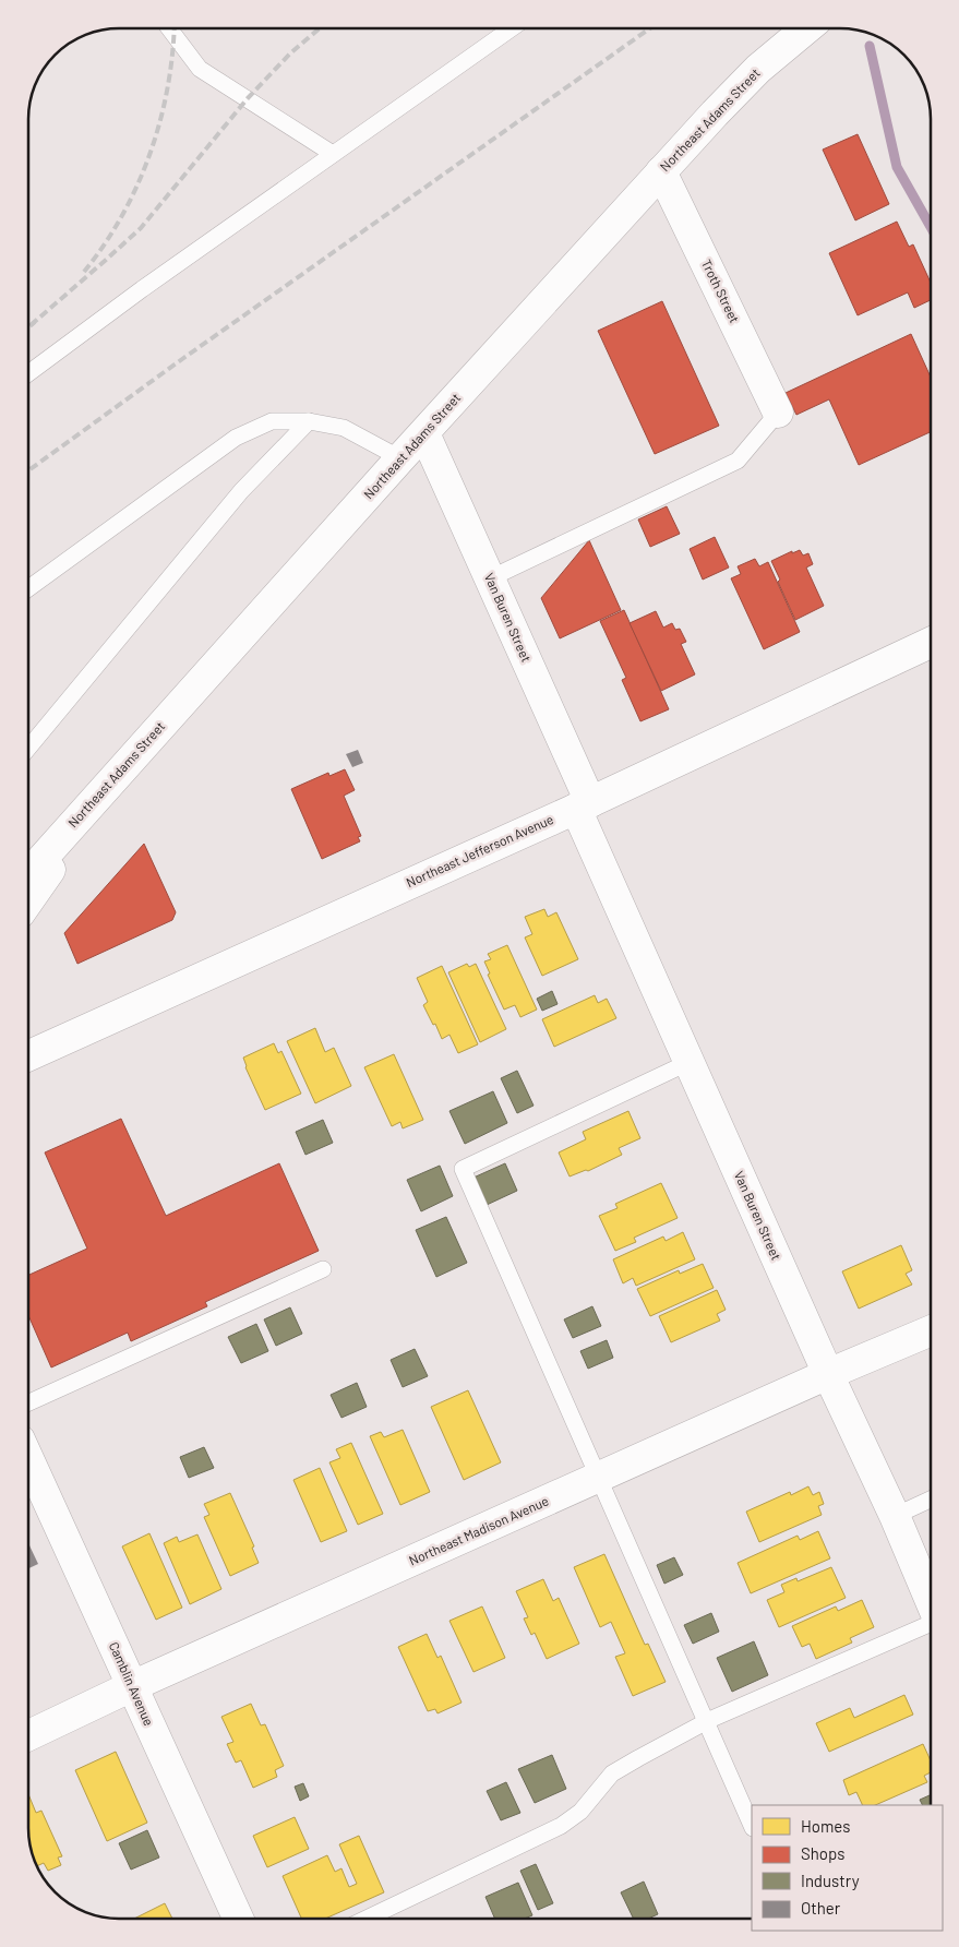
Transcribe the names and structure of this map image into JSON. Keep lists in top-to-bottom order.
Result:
{
  "streets": {
    "street": [
      "Northeast Adams Street",
      "Troth Street",
      "Van Buren Street",
      "Northeast Jefferson Avenue",
      "Northeast Madison Avenue",
      "Camblin Avenue"
    ]
  },
  "crossings": [
    ["Northeast Adams Street", "Troth Street"],
    ["Northeast Adams Street", "Van Buren Street"],
    ["Van Buren Street", "Northeast Jefferson Avenue"],
    ["Van Buren Street", "Northeast Madison Avenue"],
    ["Northeast Madison Avenue", "Camblin Avenue"]
  ],
  "legend": [
    "Homes",
    "Shops",
    "Industry",
    "Other"
  ]
}
